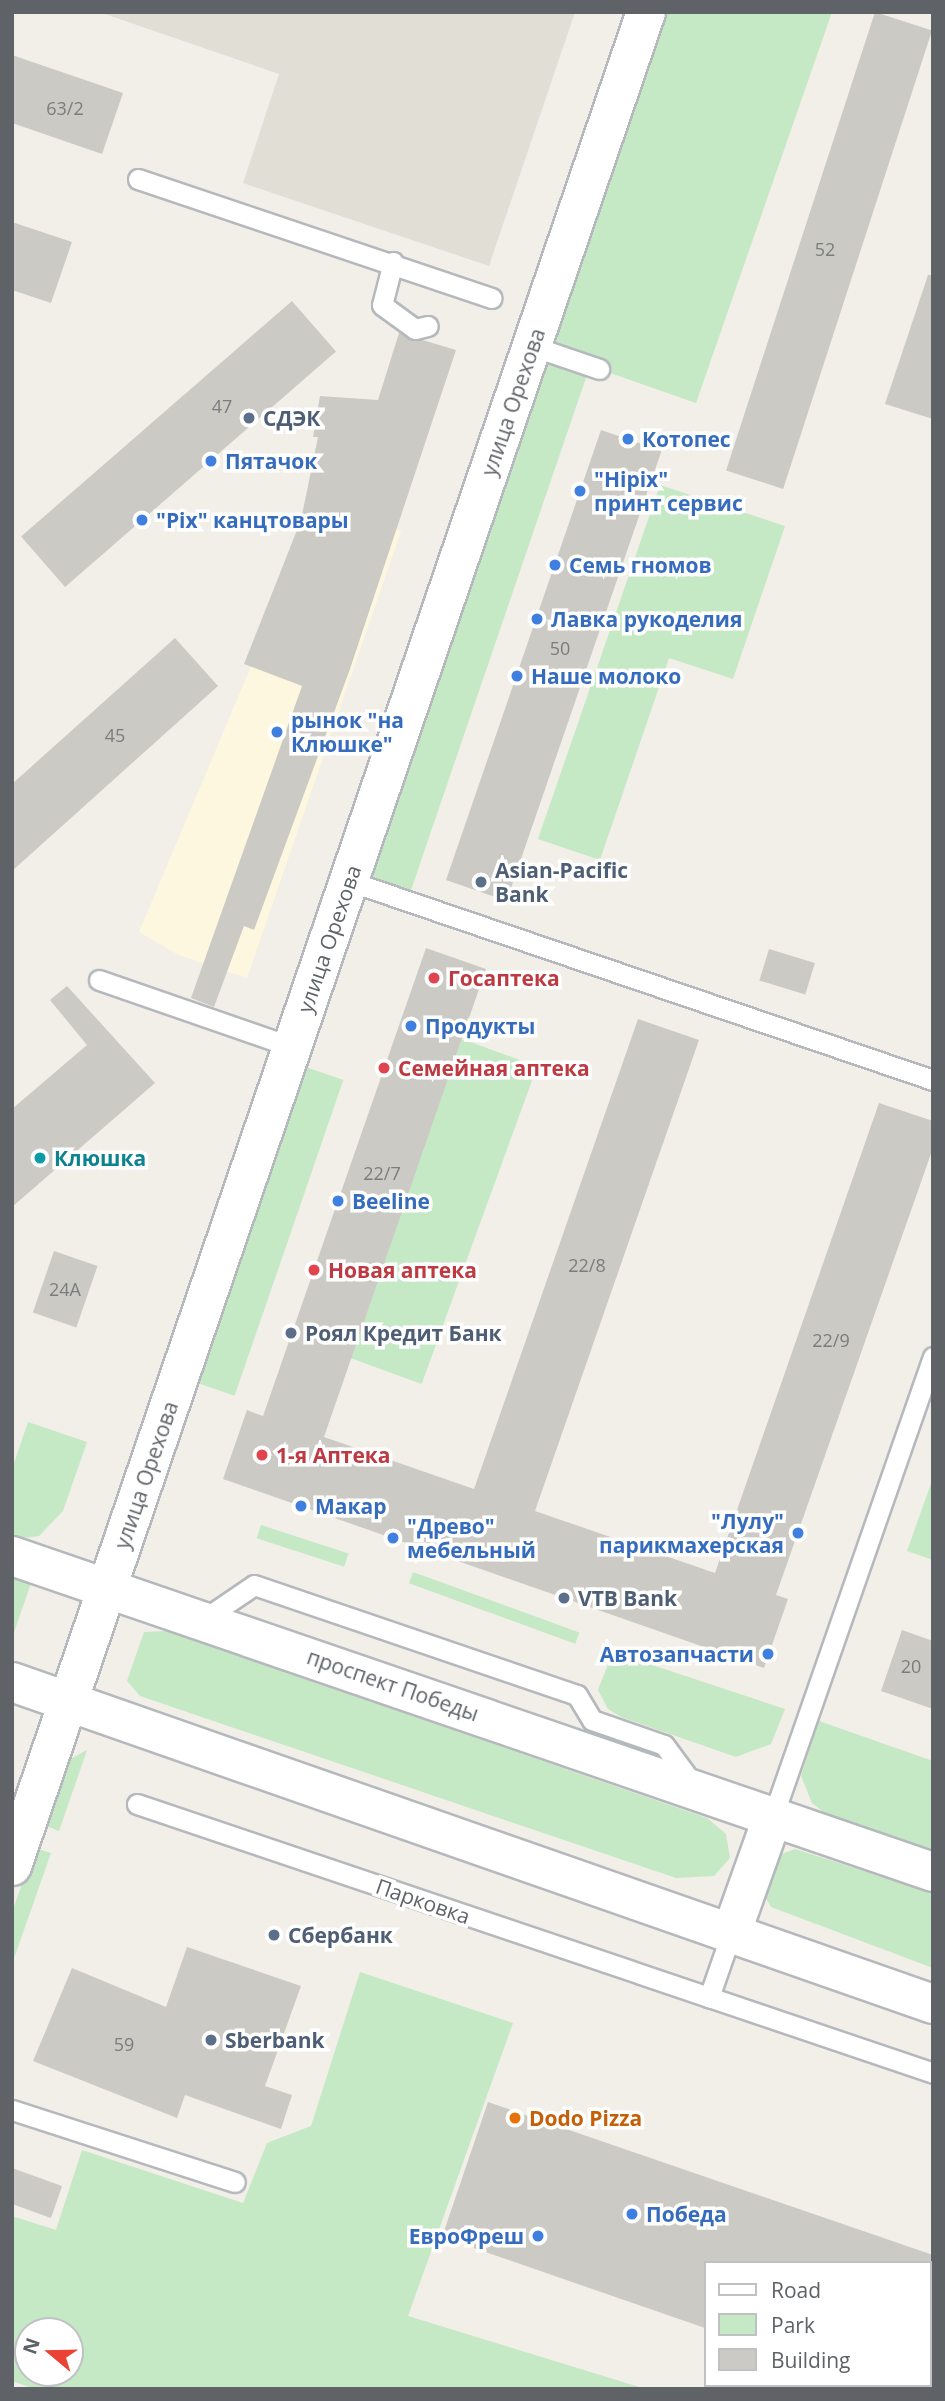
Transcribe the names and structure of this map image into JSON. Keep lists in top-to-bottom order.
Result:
{
  "streets": {
    "main road": ["улица Орехова", "проспект Победы"],
    "lane": ["Парковка"]
  },
  "crossings": [
    ["улица Орехова", "проспект Победы"]
  ],
  "places": [
    "СДЭК",
    "Котопес",
    "Пятачок",
    "\"Hipix\" принт сервис",
    "\"Pix\" канцтовары",
    "Семь гномов",
    "Лавка рукоделия",
    "Наше молоко",
    "рынок \"на Клюшке\"",
    "Asian-Pacific Bank",
    "Госаптека",
    "Продукты",
    "Семейная аптека",
    "Клюшка",
    "Beeline",
    "Новая аптека",
    "Роял Кредит Банк",
    "1-я Аптека",
    "Макар",
    "\"Лулу\" парикмахерская",
    "\"Древо\" мебельный",
    "VTB Bank",
    "Автозапчасти",
    "Сбербанк",
    "Sberbank",
    "Dodo Pizza",
    "Победа",
    "ЕвроФреш"
  ],
  "house_numbers": [
    "63/2",
    "52",
    "47",
    "50",
    "45",
    "22/7",
    "22/8",
    "24А",
    "22/9",
    "20",
    "59"
  ],
  "legend": ["Road", "Park", "Building"],
  "north": "left"
}
